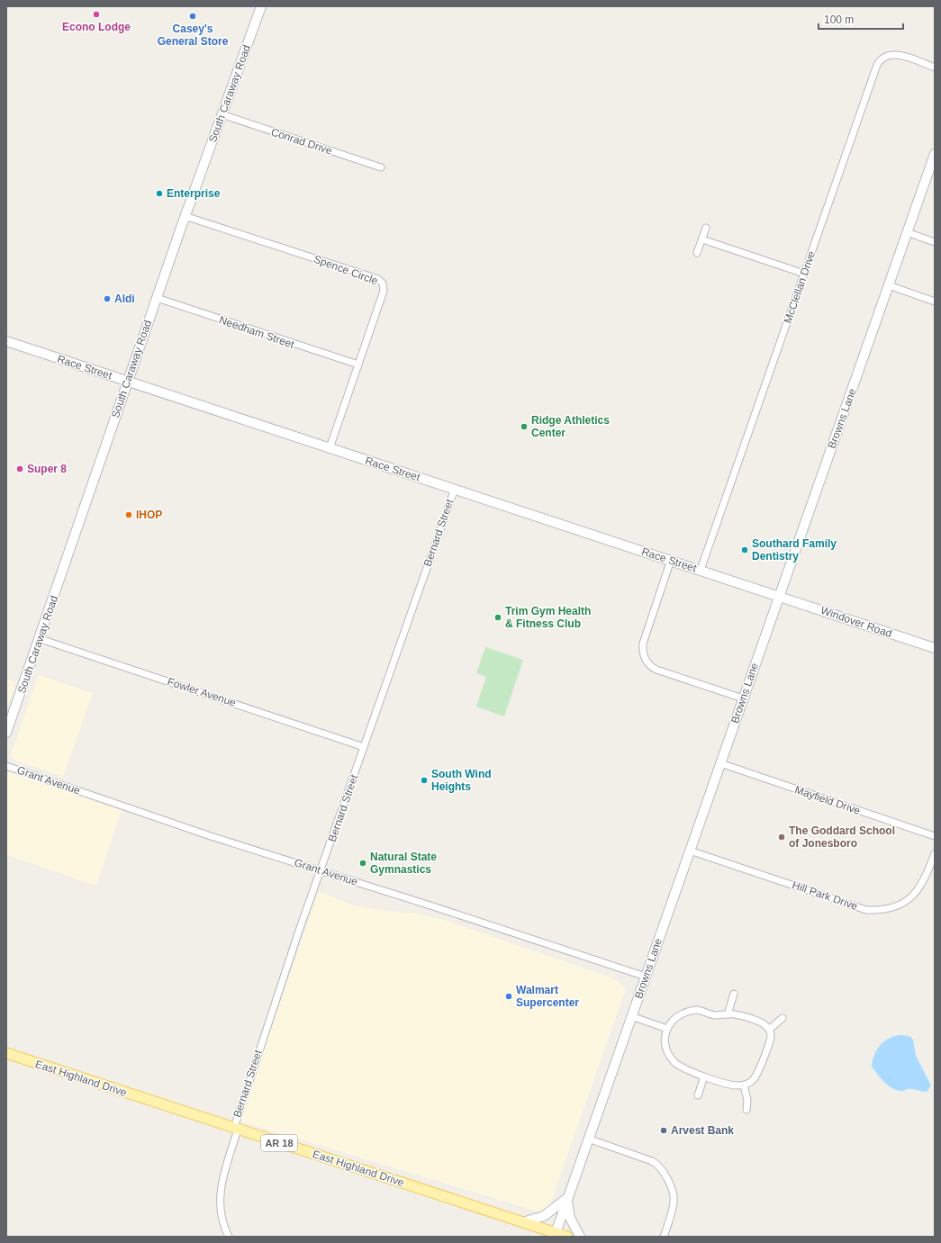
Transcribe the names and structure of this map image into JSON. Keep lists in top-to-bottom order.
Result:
{
  "streets": {
    "main road": ["East Highland Drive", "AR 18"],
    "street": [
      "South Caraway Road",
      "Conrad Drive",
      "Spence Circle",
      "McClellan Drive",
      "Needham Street",
      "Race Street",
      "Browns Lane",
      "Bernard Street",
      "Windover Road",
      "Fowler Avenue",
      "Grant Avenue",
      "Mayfield Drive",
      "Hill Park Drive"
    ]
  },
  "crossings": [
    ["South Caraway Road", "Conrad Drive"],
    ["South Caraway Road", "Spence Circle"],
    ["South Caraway Road", "Needham Street"],
    ["South Caraway Road", "Race Street"],
    ["South Caraway Road", "Fowler Avenue"],
    ["Spence Circle", "Needham Street"],
    ["Spence Circle", "Race Street"],
    ["McClellan Drive", "Race Street"],
    ["Race Street", "Browns Lane"],
    ["Race Street", "Bernard Street"],
    ["Race Street", "Windover Road"],
    ["Browns Lane", "Windover Road"],
    ["Browns Lane", "Grant Avenue"],
    ["Browns Lane", "Mayfield Drive"],
    ["Browns Lane", "Hill Park Drive"],
    ["Browns Lane", "East Highland Drive"],
    ["Bernard Street", "Fowler Avenue"],
    ["Bernard Street", "Grant Avenue"],
    ["Bernard Street", "East Highland Drive"]
  ],
  "places": [
    "Econo Lodge",
    "Casey's General Store",
    "Enterprise",
    "Aldi",
    "Ridge Athletics Center",
    "Super 8",
    "IHOP",
    "Southard Family Dentistry",
    "Trim Gym Health & Fitness Club",
    "South Wind Heights",
    "The Goddard School of Jonesboro",
    "Natural State Gymnastics",
    "Walmart Supercenter",
    "Arvest Bank"
  ],
  "scale_bar": "100 m"
}
